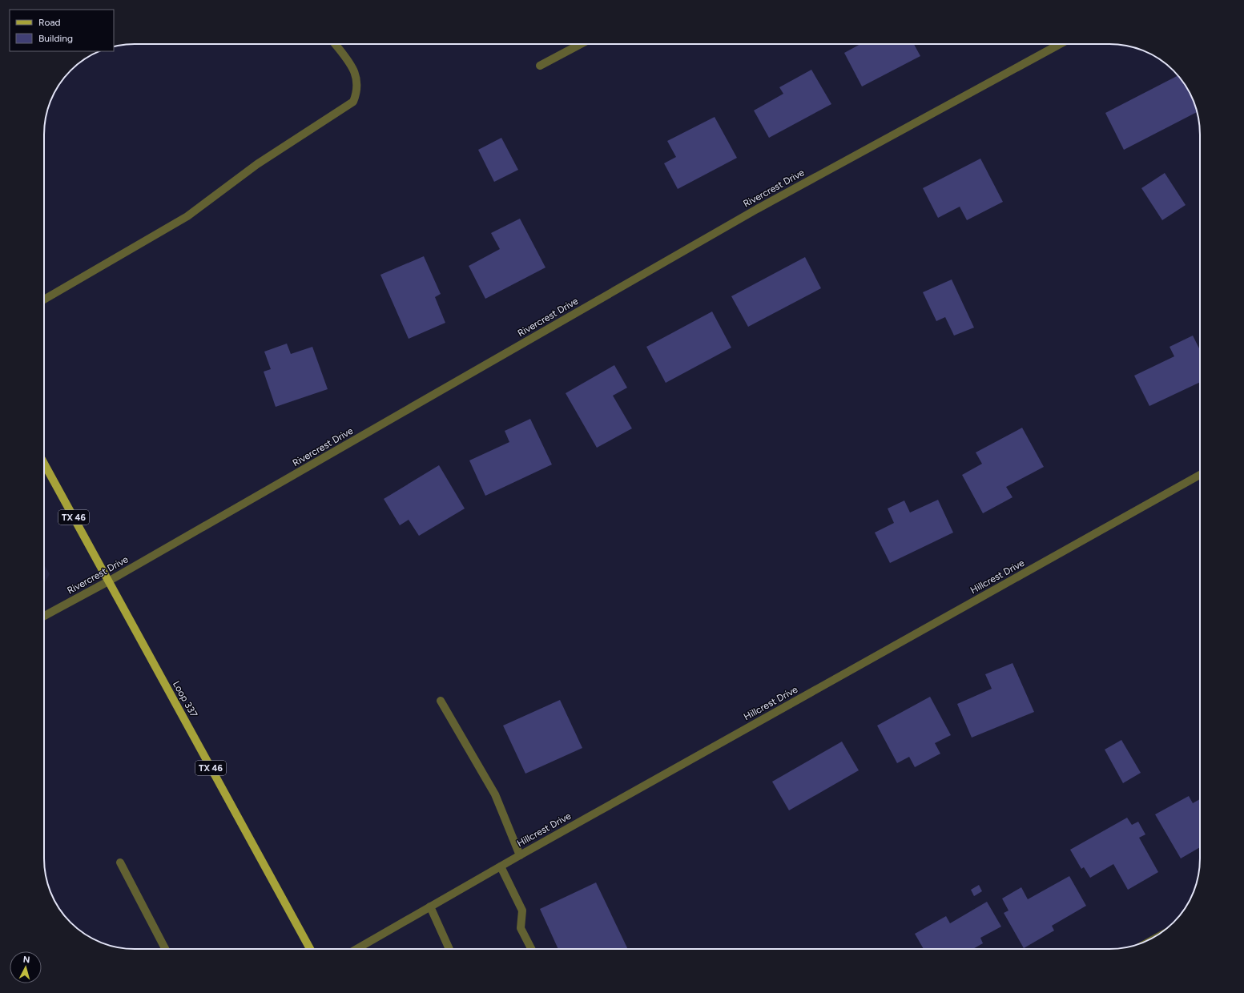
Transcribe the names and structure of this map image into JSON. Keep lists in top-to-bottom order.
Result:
{
  "streets": {
    "main road": ["TX 46", "Loop 337"],
    "street": ["Rivercrest Drive", "Hillcrest Drive"]
  },
  "crossings": [
    ["Rivercrest Drive", "Loop 337"]
  ],
  "legend": ["Road", "Building"],
  "north": "top"
}
